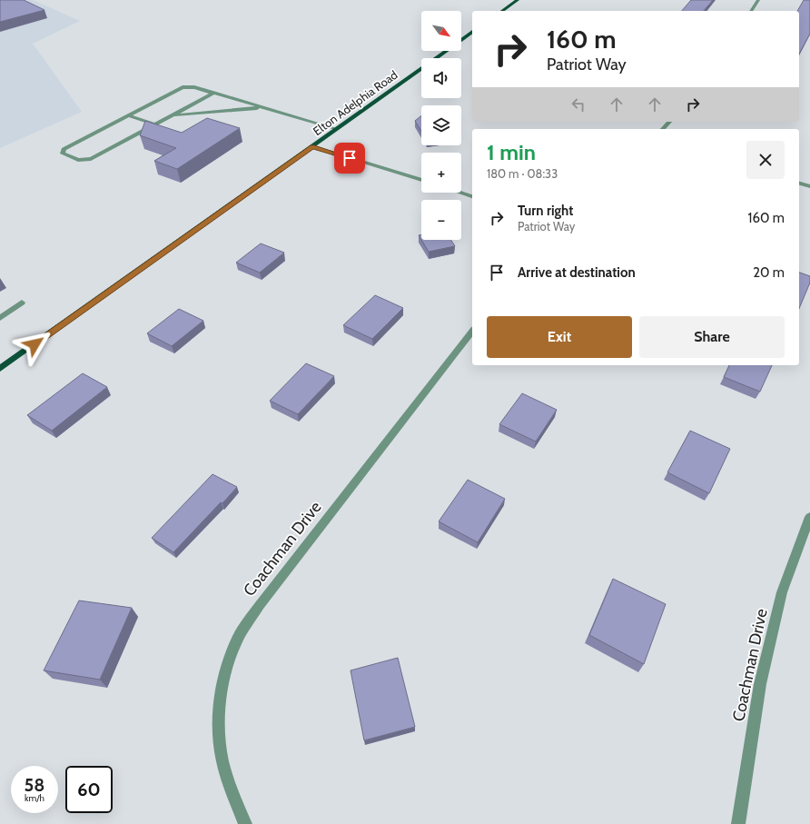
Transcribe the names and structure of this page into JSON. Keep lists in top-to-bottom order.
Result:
{
  "streets": {
    "main road": ["Elton Adelphia Road"],
    "street": ["Coachman Drive"]
  },
  "north": "bottom right",
  "page": {
    "map_buttons": ["+", "−"],
    "turn": ["160 m", "Patriot Way"],
    "heading": ["1 min", "180 m · 08:33"],
    "list": [
      {
        "name": "Turn right",
        "note": "Patriot Way",
        "value": "160 m"
      },
      {
        "name": "Arrive at destination",
        "value": "20 m"
      }
    ],
    "buttons": ["Exit", "Share"],
    "speed": "58 km/h",
    "limit": "60"
  }
}
